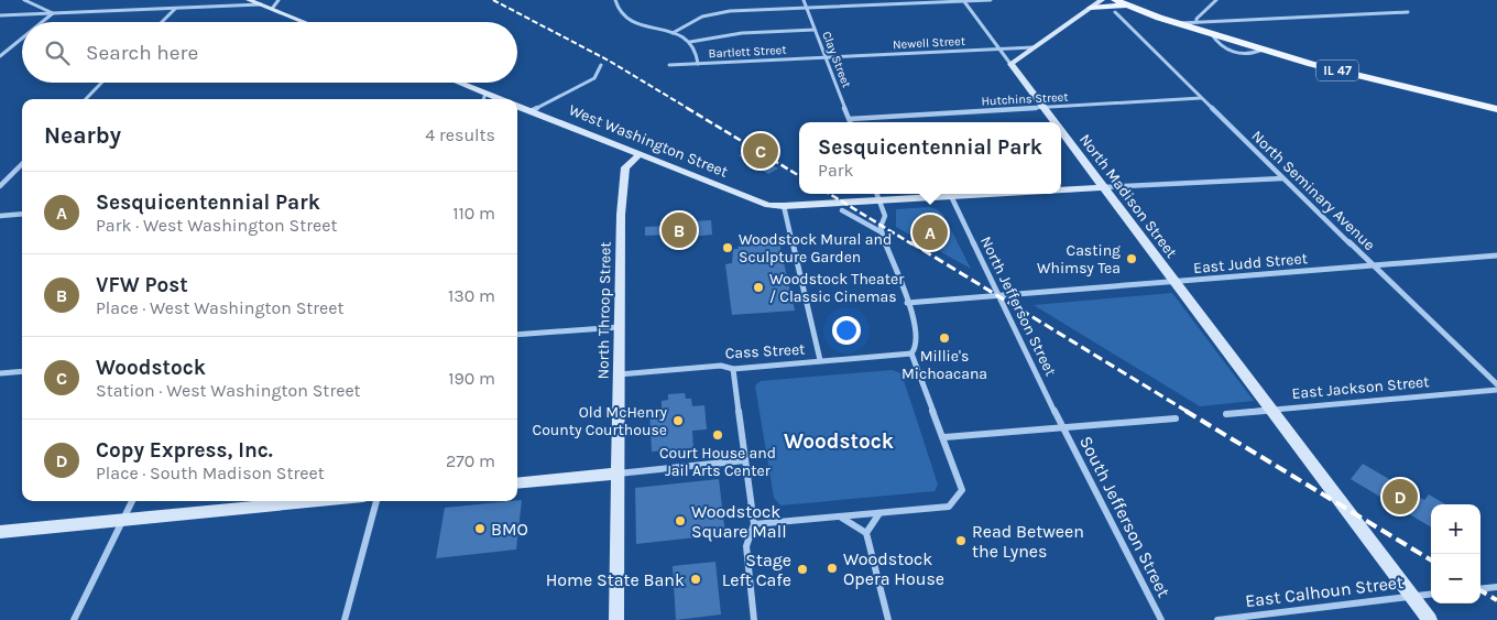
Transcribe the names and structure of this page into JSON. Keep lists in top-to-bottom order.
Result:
{
  "streets": {
    "main road": [
      "IL 47",
      "West Washington Street",
      "North Madison Street",
      "North Throop Street"
    ],
    "street": [
      "Newell Street",
      "Bartlett Street",
      "Clay Street",
      "Hutchins Street",
      "North Seminary Avenue",
      "East Judd Street",
      "North Jefferson Street",
      "Cass Street",
      "East Jackson Street",
      "South Jefferson Street",
      "East Calhoun Street"
    ]
  },
  "crossings": [
    ["Newell Street", "Bartlett Street"],
    ["Newell Street", "Clay Street"],
    ["Newell Street", "North Madison Street"],
    ["Bartlett Street", "Clay Street"],
    ["Clay Street", "Hutchins Street"],
    ["Hutchins Street", "North Seminary Avenue"],
    ["Hutchins Street", "North Madison Street"],
    ["West Washington Street", "North Madison Street"],
    ["West Washington Street", "North Jefferson Street"],
    ["West Washington Street", "North Throop Street"],
    ["North Seminary Avenue", "East Judd Street"],
    ["North Madison Street", "East Judd Street"],
    ["North Madison Street", "East Jackson Street"],
    ["North Madison Street", "East Calhoun Street"],
    ["East Judd Street", "North Jefferson Street"],
    ["North Jefferson Street", "South Jefferson Street"],
    ["North Throop Street", "Cass Street"]
  ],
  "districts": ["Woodstock"],
  "places": [
    "Woodstock Mural and Sculpture Garden",
    "Casting Whimsy Tea",
    "Woodstock Theater / Classic Cinemas",
    "Millie's Michoacana",
    "Old McHenry County Courthouse",
    "Court House and Jail Arts Center",
    "Woodstock Square Mall",
    "BMO",
    "Read Between the Lynes",
    "Woodstock Opera House",
    "Stage Left Cafe",
    "Home State Bank"
  ],
  "page": {
    "search": "Search here",
    "heading": ["Nearby", "4 results"],
    "popup": ["Sesquicentennial Park", "Park"],
    "pins": [
      "C",
      "B",
      "A",
      "D"
    ],
    "list": [
      {
        "mark": "A",
        "name": "Sesquicentennial Park",
        "note": "Park · West Washington Street",
        "value": "110 m"
      },
      {
        "mark": "B",
        "name": "VFW Post",
        "note": "Place · West Washington Street",
        "value": "130 m"
      },
      {
        "mark": "C",
        "name": "Woodstock",
        "note": "Station · West Washington Street",
        "value": "190 m"
      },
      {
        "mark": "D",
        "name": "Copy Express, Inc.",
        "note": "Place · South Madison Street",
        "value": "270 m"
      }
    ],
    "map_buttons": ["+", "−"]
  }
}
